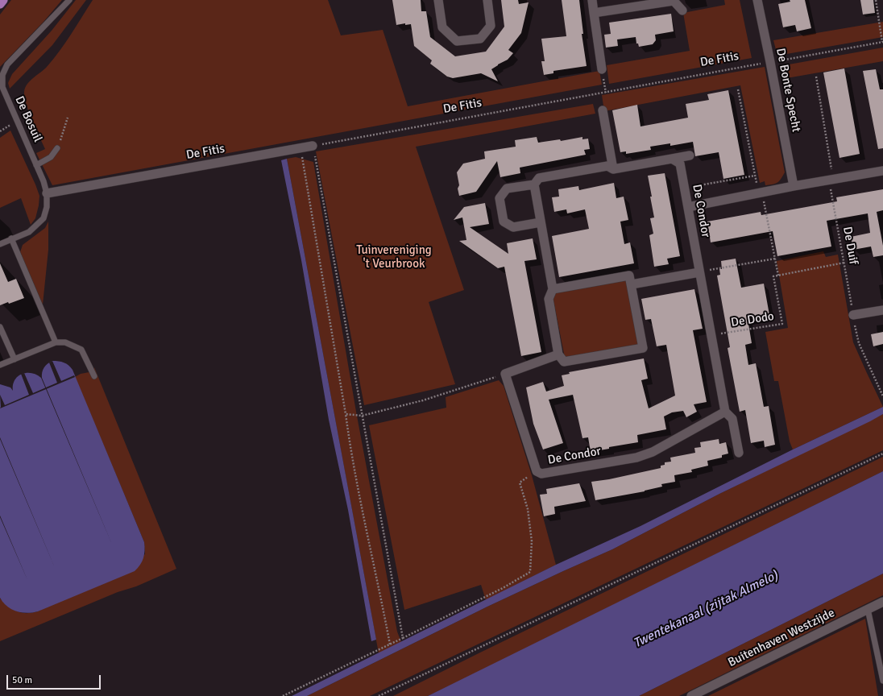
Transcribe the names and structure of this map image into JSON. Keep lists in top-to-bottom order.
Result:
{
  "streets": {
    "street": [
      "De Fitis",
      "De Bonte Specht",
      "De Condor",
      "Buitenhaven Westzijde"
    ],
    "lane": ["De Bosuil"],
    "path": ["De Duif", "De Dodo"]
  },
  "crossings": [
    ["De Fitis", "De Bonte Specht"],
    ["De Fitis", "De Bosuil"],
    ["De Condor", "De Dodo"]
  ],
  "water": ["Twentekanaal (zijtak Almelo)"],
  "parks": ["Tuinvereniging 't Veurbrook"],
  "scale_bar": "50 m"
}
